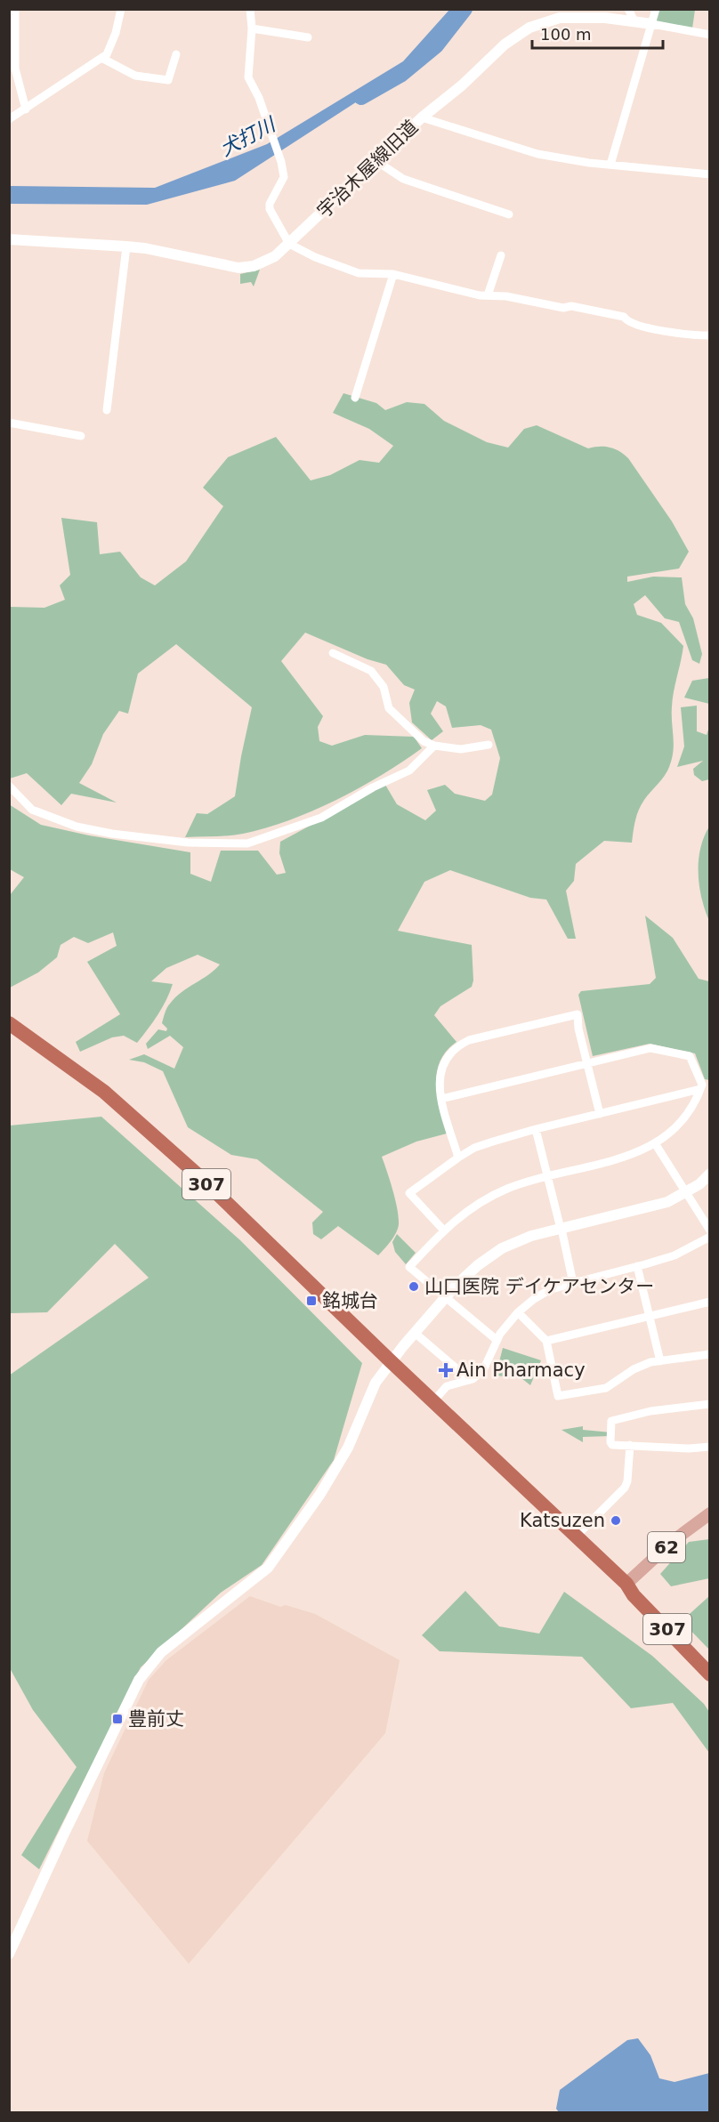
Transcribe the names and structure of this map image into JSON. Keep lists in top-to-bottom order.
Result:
{
  "streets": {
    "highway": ["307"],
    "main road": ["62"],
    "street": ["宇治木屋線旧道"]
  },
  "crossings": [
    ["307", "62"]
  ],
  "water": ["犬打川"],
  "places": {
    "other": ["山口医院 デイケアセンター", "Katsuzen"],
    "transit": ["銘城台", "豊前丈"],
    "health": ["Ain Pharmacy"]
  },
  "scale_bar": "100 m"
}
